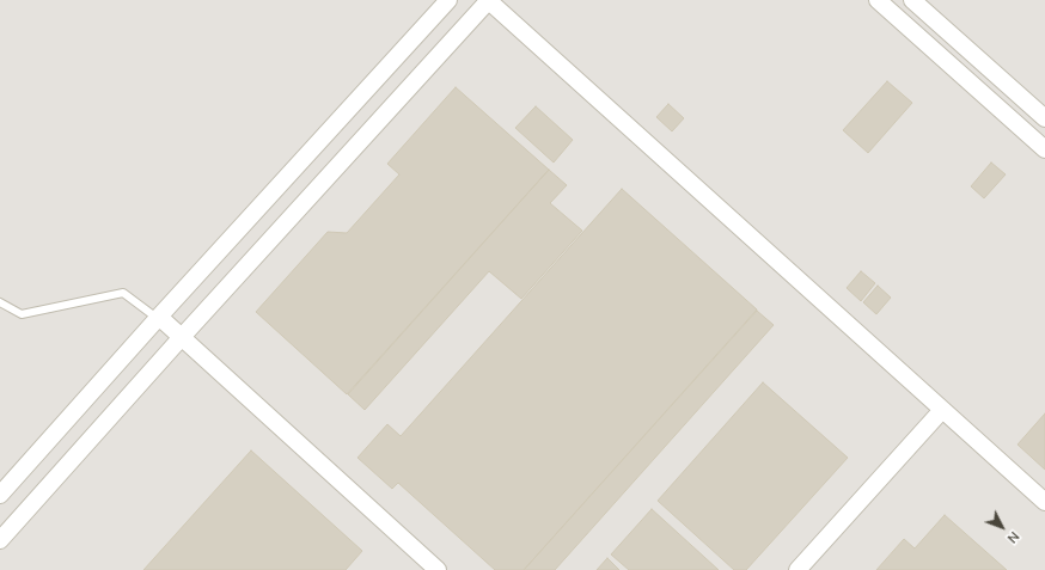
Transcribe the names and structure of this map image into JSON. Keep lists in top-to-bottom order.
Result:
{
  "north": "bottom right"
}
